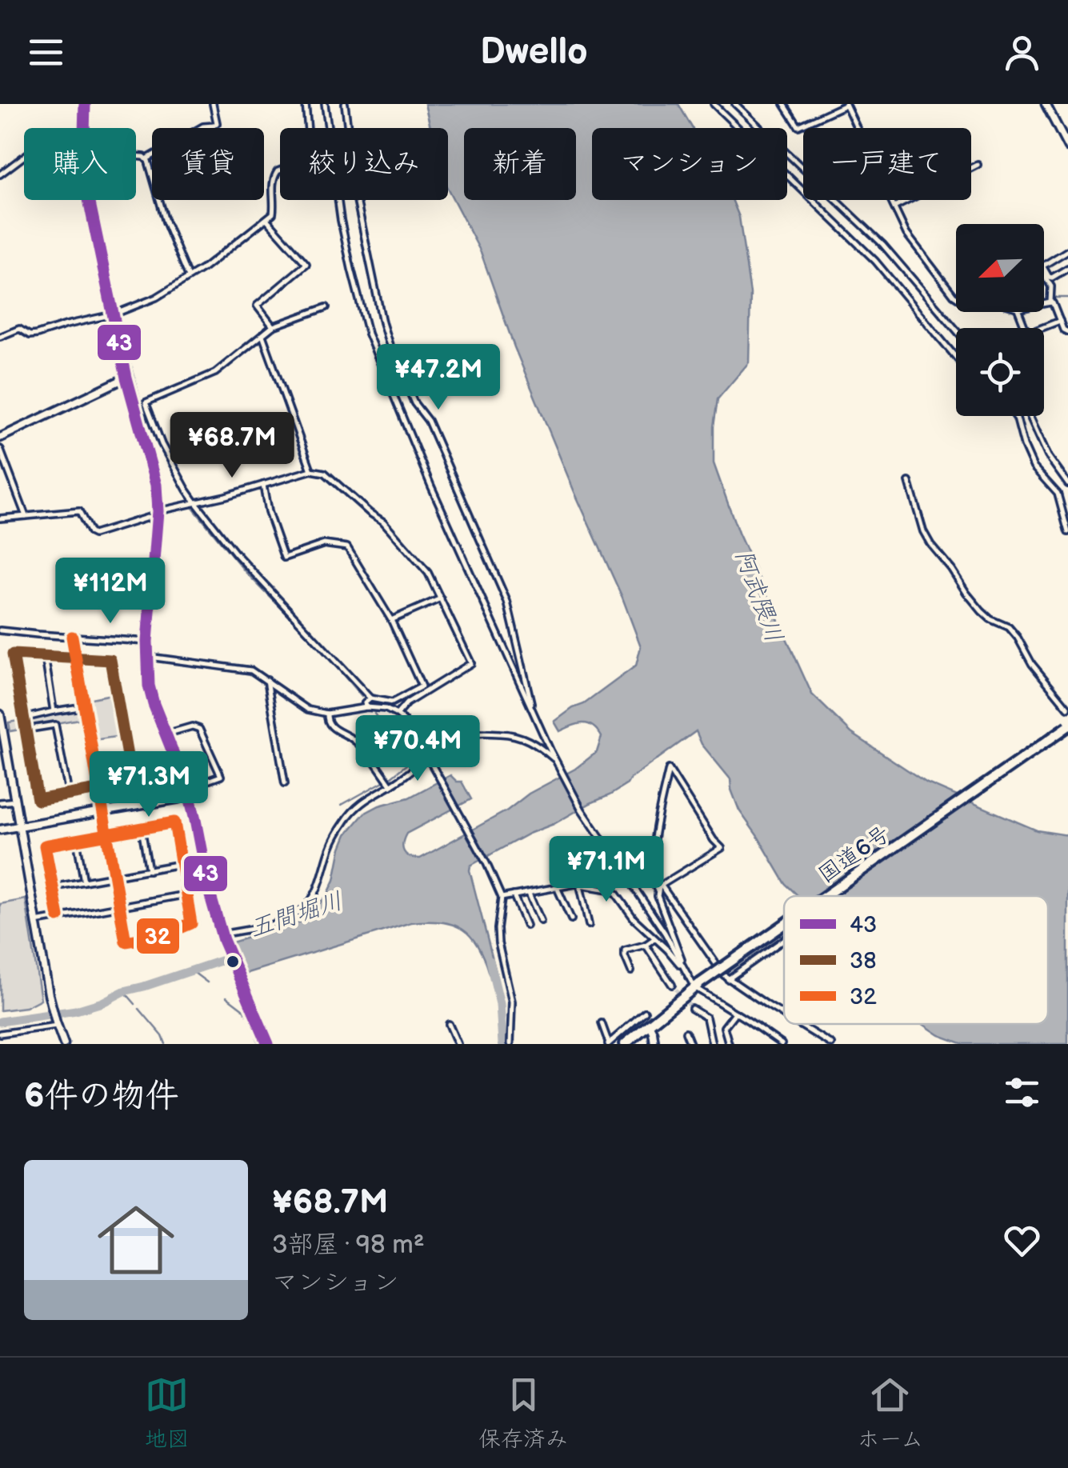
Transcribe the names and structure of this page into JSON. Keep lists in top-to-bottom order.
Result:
{
  "streets": {
    "highway": ["国道6号"]
  },
  "water": ["阿武隈川", "五間堀川"],
  "lines": ["transit line 43", "transit line 32", "transit line 38"],
  "legend": ["43", "38", "32"],
  "north": "bottom left",
  "page": {
    "header": "Dwello",
    "chip": [
      "購入",
      "賃貸",
      "絞り込み",
      "新着",
      "マンション",
      "一戸建て"
    ],
    "price": [
      "¥47.2M",
      "¥68.7M",
      "¥112M",
      "¥70.4M",
      "¥71.3M",
      "¥71.1M"
    ],
    "heading": "6件の物件",
    "list": [
      {
        "name": "¥68.7M",
        "note": "3部屋 · 98 m² · マンション"
      }
    ],
    "tabs": ["地図", "保存済み", "ホーム"]
  }
}
